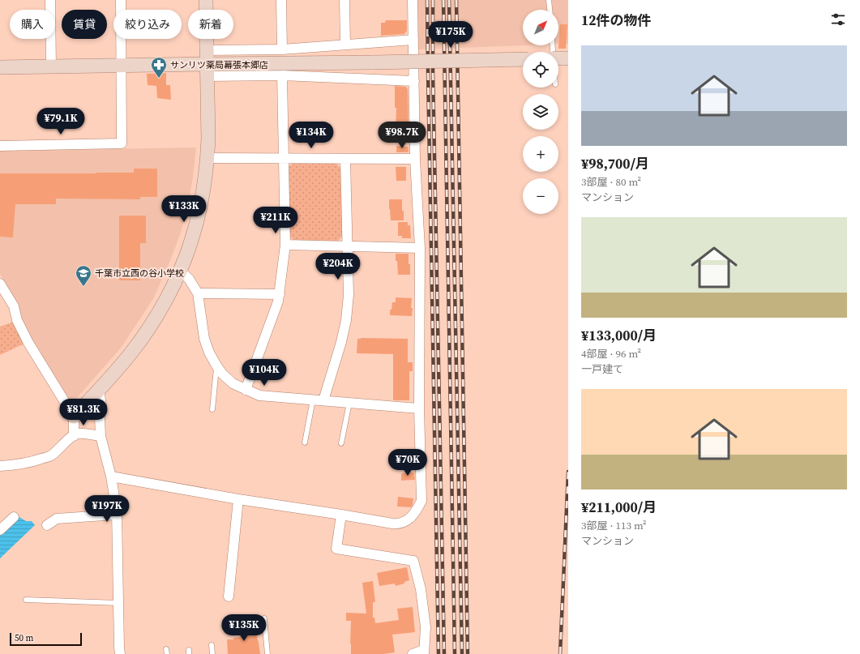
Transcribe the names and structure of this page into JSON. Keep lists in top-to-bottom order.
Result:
{
  "places": {
    "pharmacy": ["サンリツ薬局幕張本郷店"],
    "school or university": ["千葉市立西の谷小学校"]
  },
  "scale_bar": "50 m",
  "north": "top right",
  "page": {
    "heading": "12件の物件",
    "map_buttons": ["+", "−"],
    "chip": [
      "購入",
      "賃貸",
      "絞り込み",
      "新着"
    ],
    "price": [
      "¥175K",
      "¥79.1K",
      "¥134K",
      "¥98.7K",
      "¥133K",
      "¥211K",
      "¥204K",
      "¥104K",
      "¥81.3K",
      "¥70K",
      "¥197K",
      "¥135K"
    ],
    "list": [
      {
        "name": "¥98,700/月",
        "note": "3部屋 · 80 m² · マンション"
      },
      {
        "name": "¥133,000/月",
        "note": "4部屋 · 96 m² · 一戸建て"
      },
      {
        "name": "¥211,000/月",
        "note": "3部屋 · 113 m² · マンション"
      }
    ],
    "scale": "50 m"
  }
}
